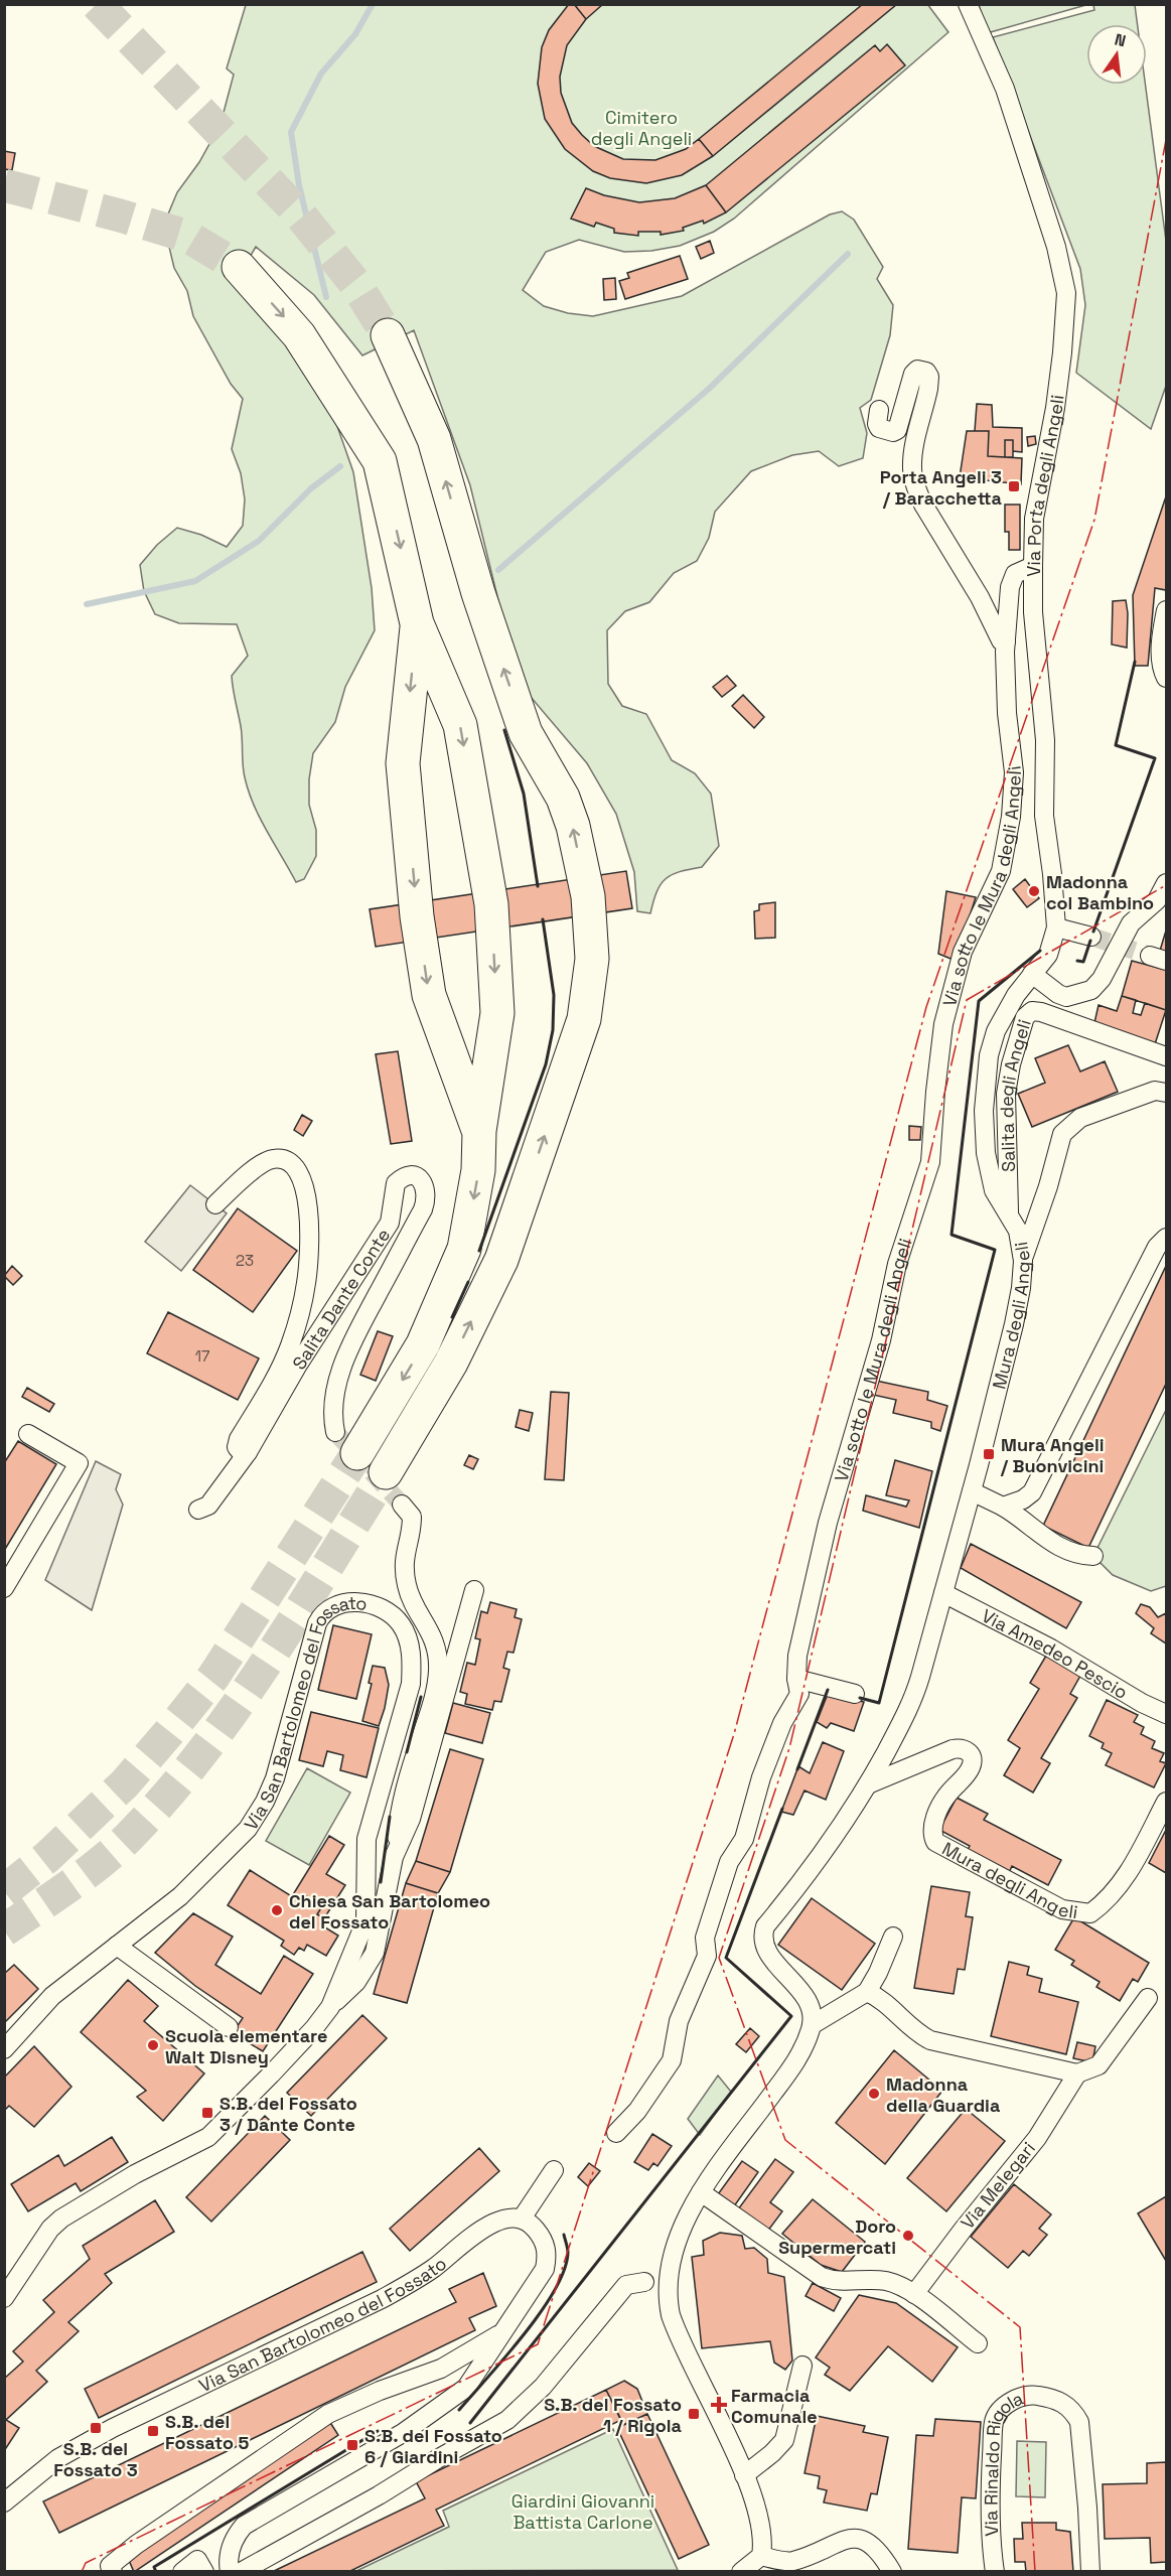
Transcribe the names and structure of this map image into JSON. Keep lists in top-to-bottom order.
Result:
{
  "streets": {
    "street": [
      "Via Porta degli Angeli",
      "Via sotto le Mura degli Angeli",
      "Salita degli Angeli",
      "Salita Dante Conte",
      "Mura degli Angeli",
      "Via Amedeo Pescio",
      "Via San Bartolomeo del Fossato",
      "Via Melegari",
      "Via Rinaldo Rigola"
    ]
  },
  "crossings": [
    ["Via Porta degli Angeli", "Via sotto le Mura degli Angeli"],
    ["Via Porta degli Angeli", "Mura degli Angeli"],
    ["Salita degli Angeli", "Mura degli Angeli"],
    ["Mura degli Angeli", "Via Amedeo Pescio"]
  ],
  "parks": ["Cimitero degli Angeli", "Giardini Giovanni Battista Carlone"],
  "places": {
    "transit": [
      "Porta Angeli 3 / Baracchetta",
      "Mura Angeli / Buonvicini",
      "S.B. del Fossato 3 / Dante Conte",
      "S.B. del Fossato 1 / Rigola",
      "S.B. del Fossato 3",
      "S.B. del Fossato 5",
      "S.B. del Fossato 6 / Giardini"
    ],
    "other": [
      "Madonna col Bambino",
      "Chiesa San Bartolomeo del Fossato",
      "Scuola elementare Walt Disney",
      "Madonna della Guardia",
      "Doro Supermercati"
    ],
    "health": ["Farmacia Comunale"]
  },
  "house_numbers": ["23", "17"],
  "north": "top"
}
